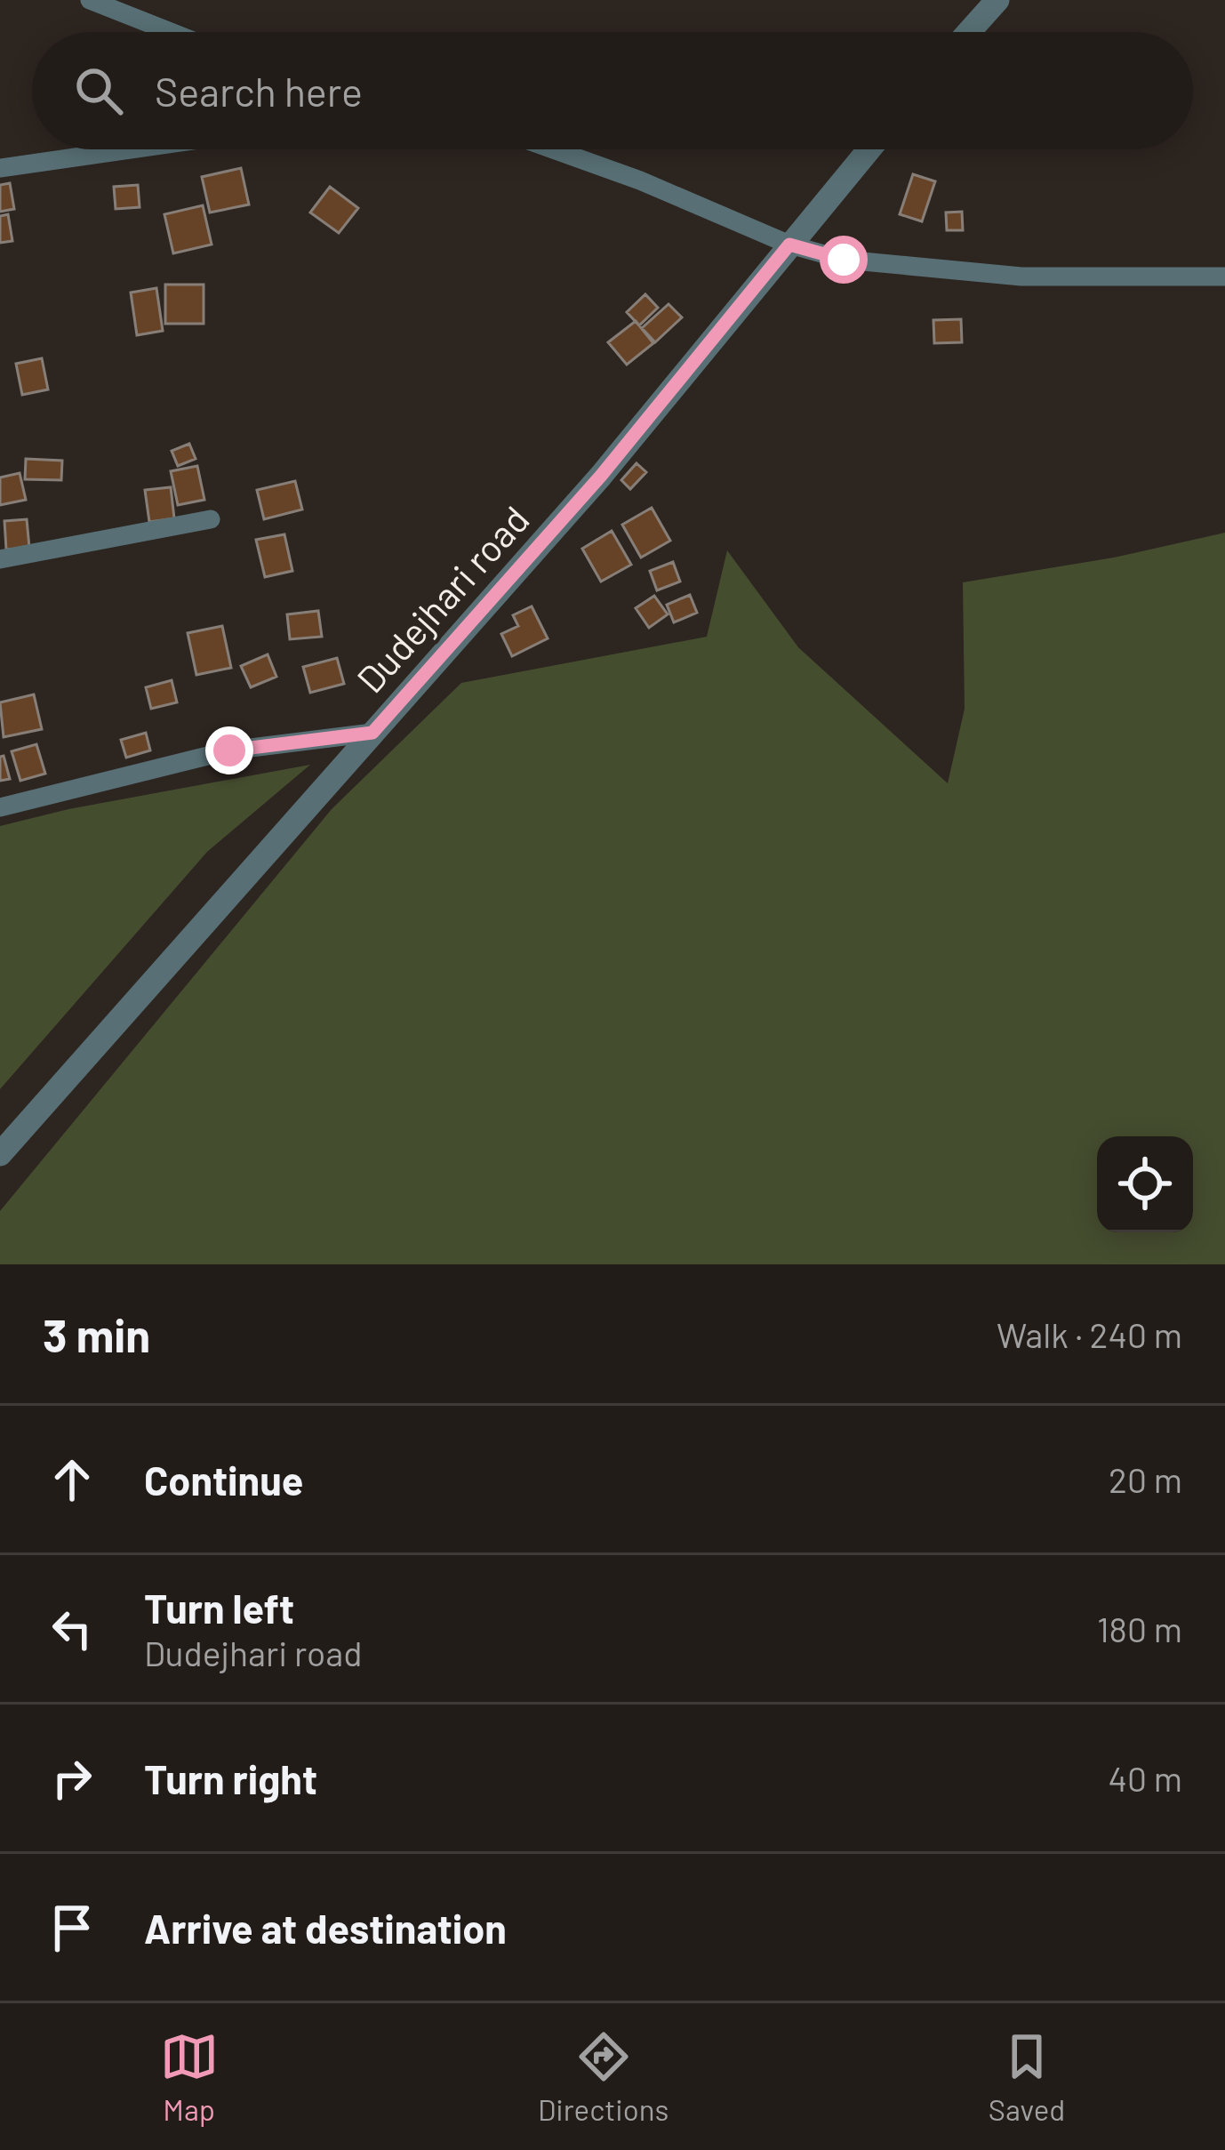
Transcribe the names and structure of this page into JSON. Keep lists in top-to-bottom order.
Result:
{
  "streets": {
    "street": ["Dudejhari road"]
  },
  "page": {
    "search": "Search here",
    "heading": ["3 min", "Walk · 240 m"],
    "list": [
      ["Continue", "20 m"],
      ["Turn left", "Dudejhari road", "180 m"],
      ["Turn right", "40 m"],
      "Arrive at destination"
    ],
    "nav": ["Map", "Directions", "Saved"]
  }
}
